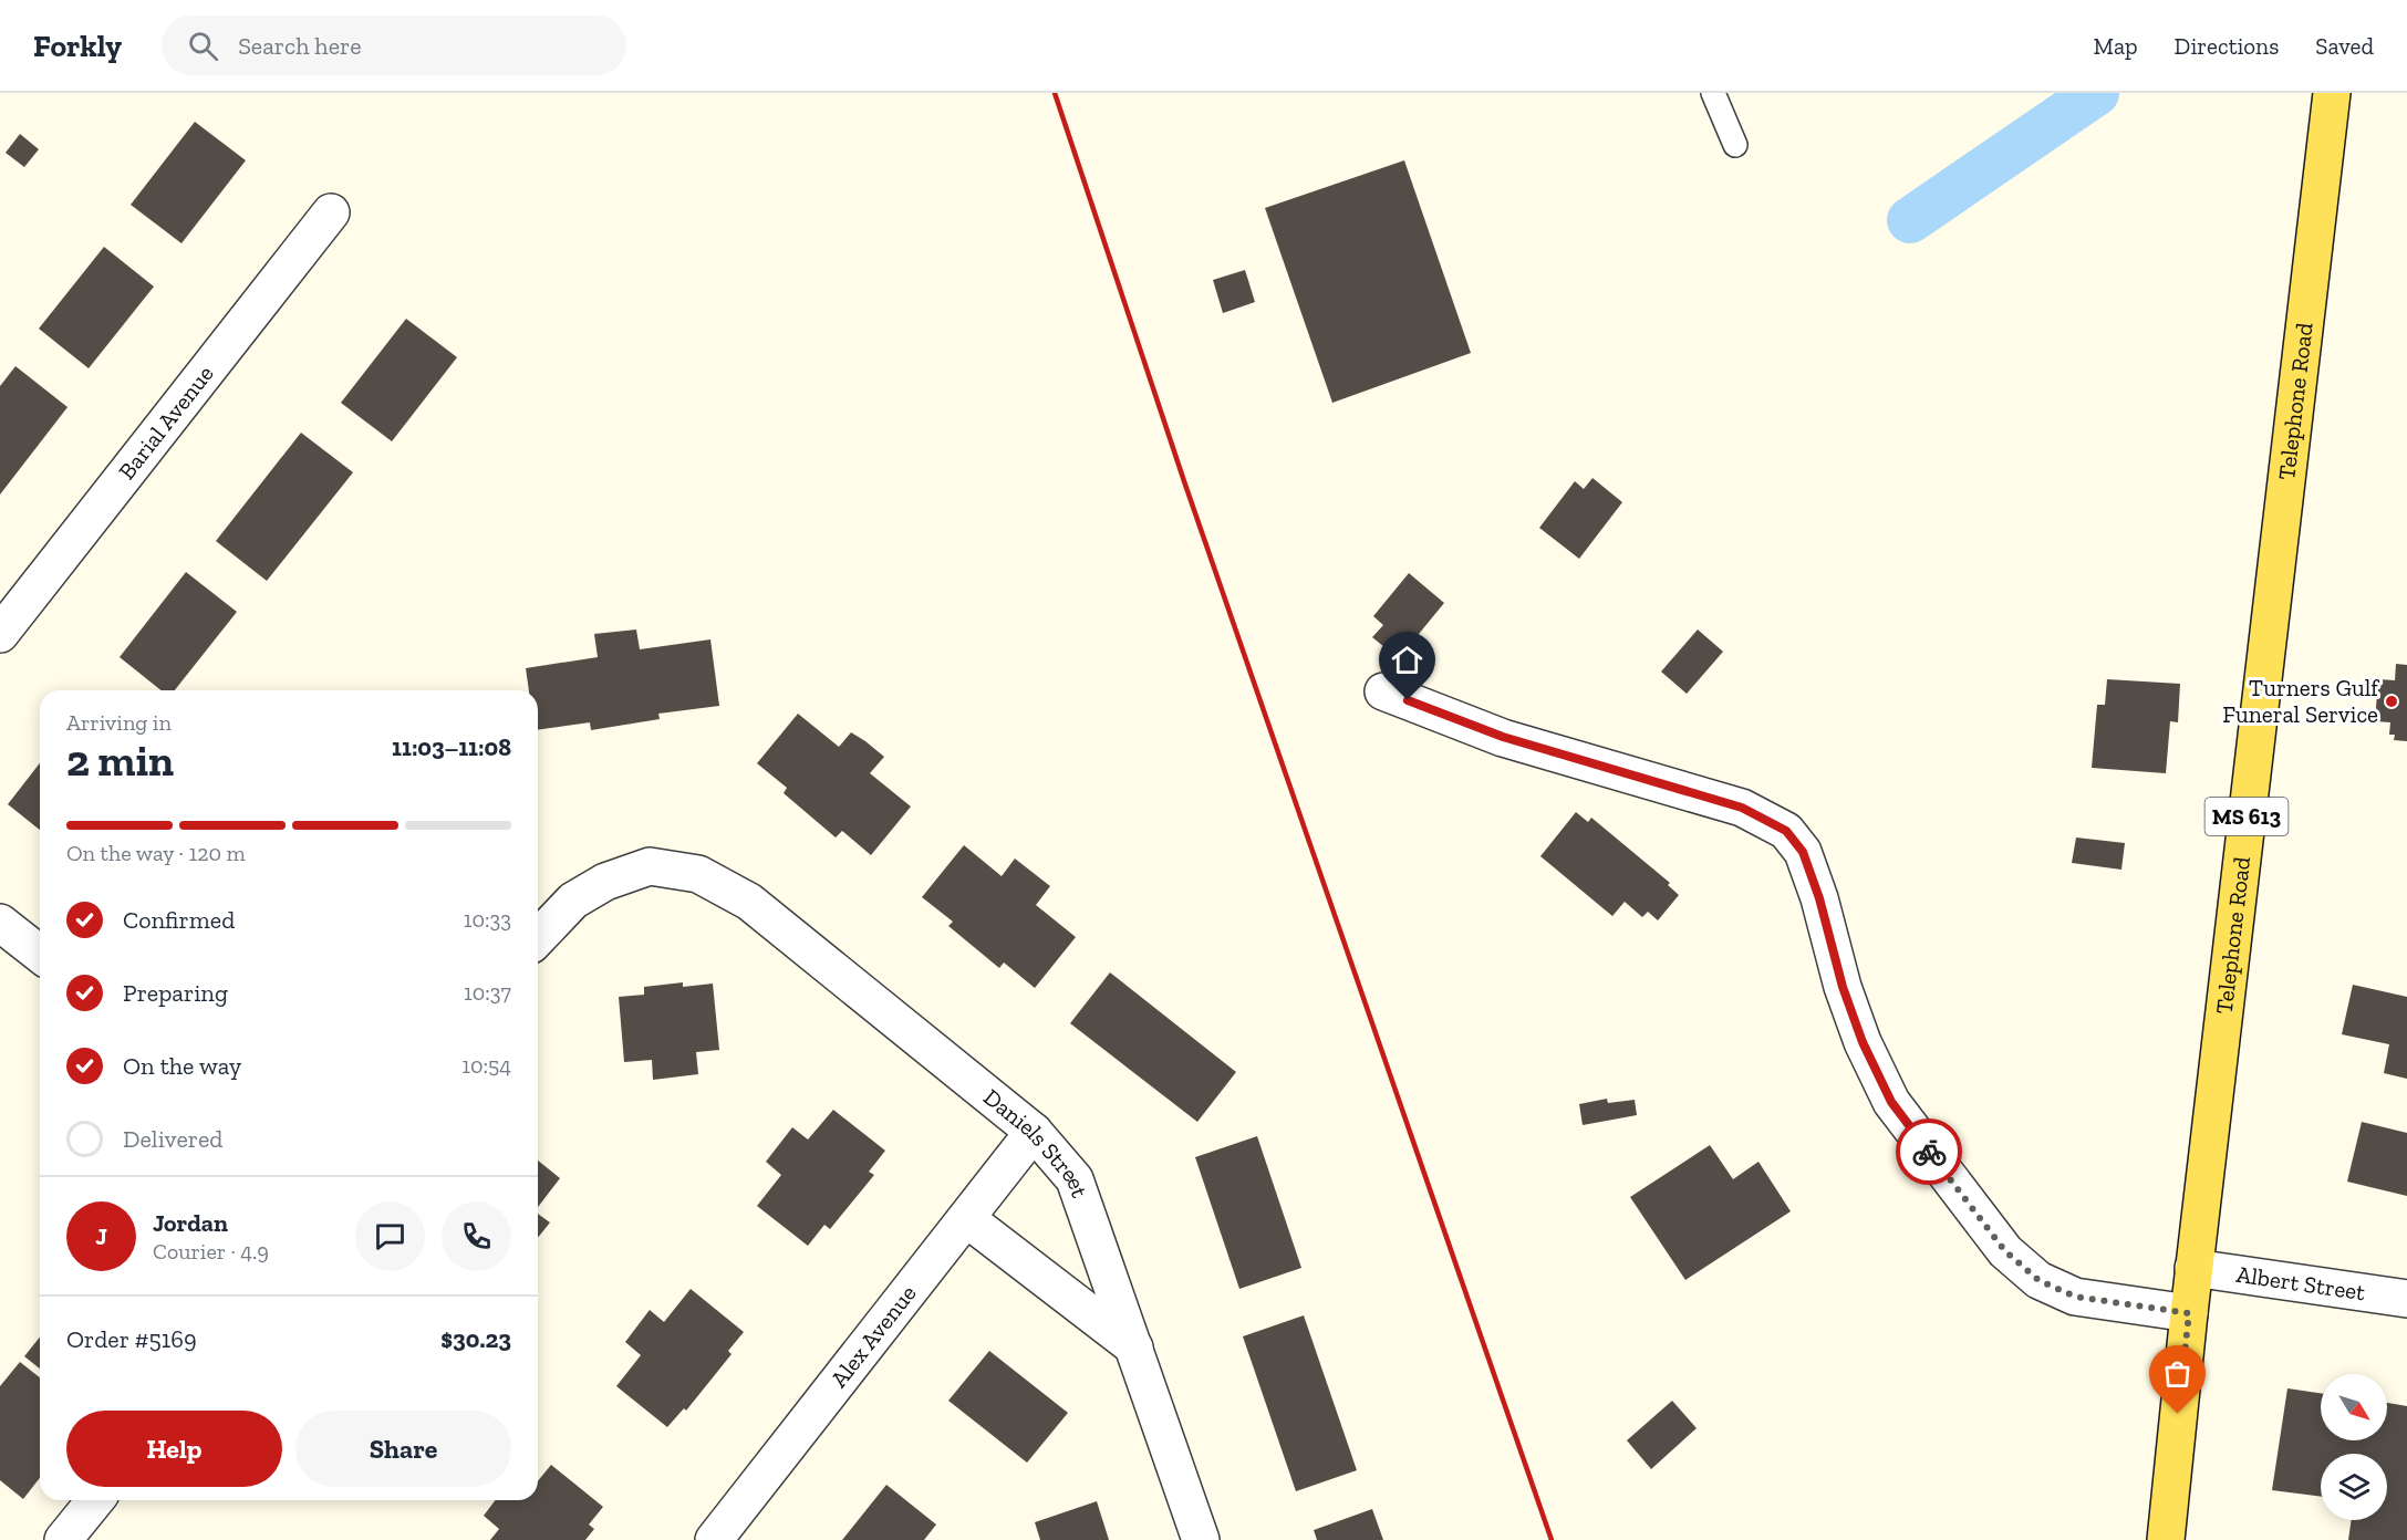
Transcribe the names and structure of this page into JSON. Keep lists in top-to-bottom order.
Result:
{
  "streets": {
    "main road": ["Telephone Road", "MS 613"],
    "street": [
      "Barial Avenue",
      "Daniels Street",
      "Albert Street",
      "Alex Avenue"
    ]
  },
  "crossings": [
    ["Telephone Road", "Albert Street"],
    ["Daniels Street", "Alex Avenue"]
  ],
  "places": ["Turners Gulf Funeral Service"],
  "north": "bottom right",
  "page": {
    "header": "Forkly",
    "search": "Search here",
    "nav": ["Map", "Directions", "Saved"],
    "heading": ["2 min", "Arriving in", "11:03–11:08"],
    "panel": [
      "Jordan",
      "Courier · 4.9",
      "Order #5169",
      "$30.23"
    ],
    "bar": "On the way · 120 m",
    "list": [
      ["Confirmed", "10:33"],
      ["Preparing", "10:37"],
      ["On the way", "10:54"],
      "Delivered"
    ],
    "round": "J",
    "buttons": ["Help", "Share"]
  }
}
